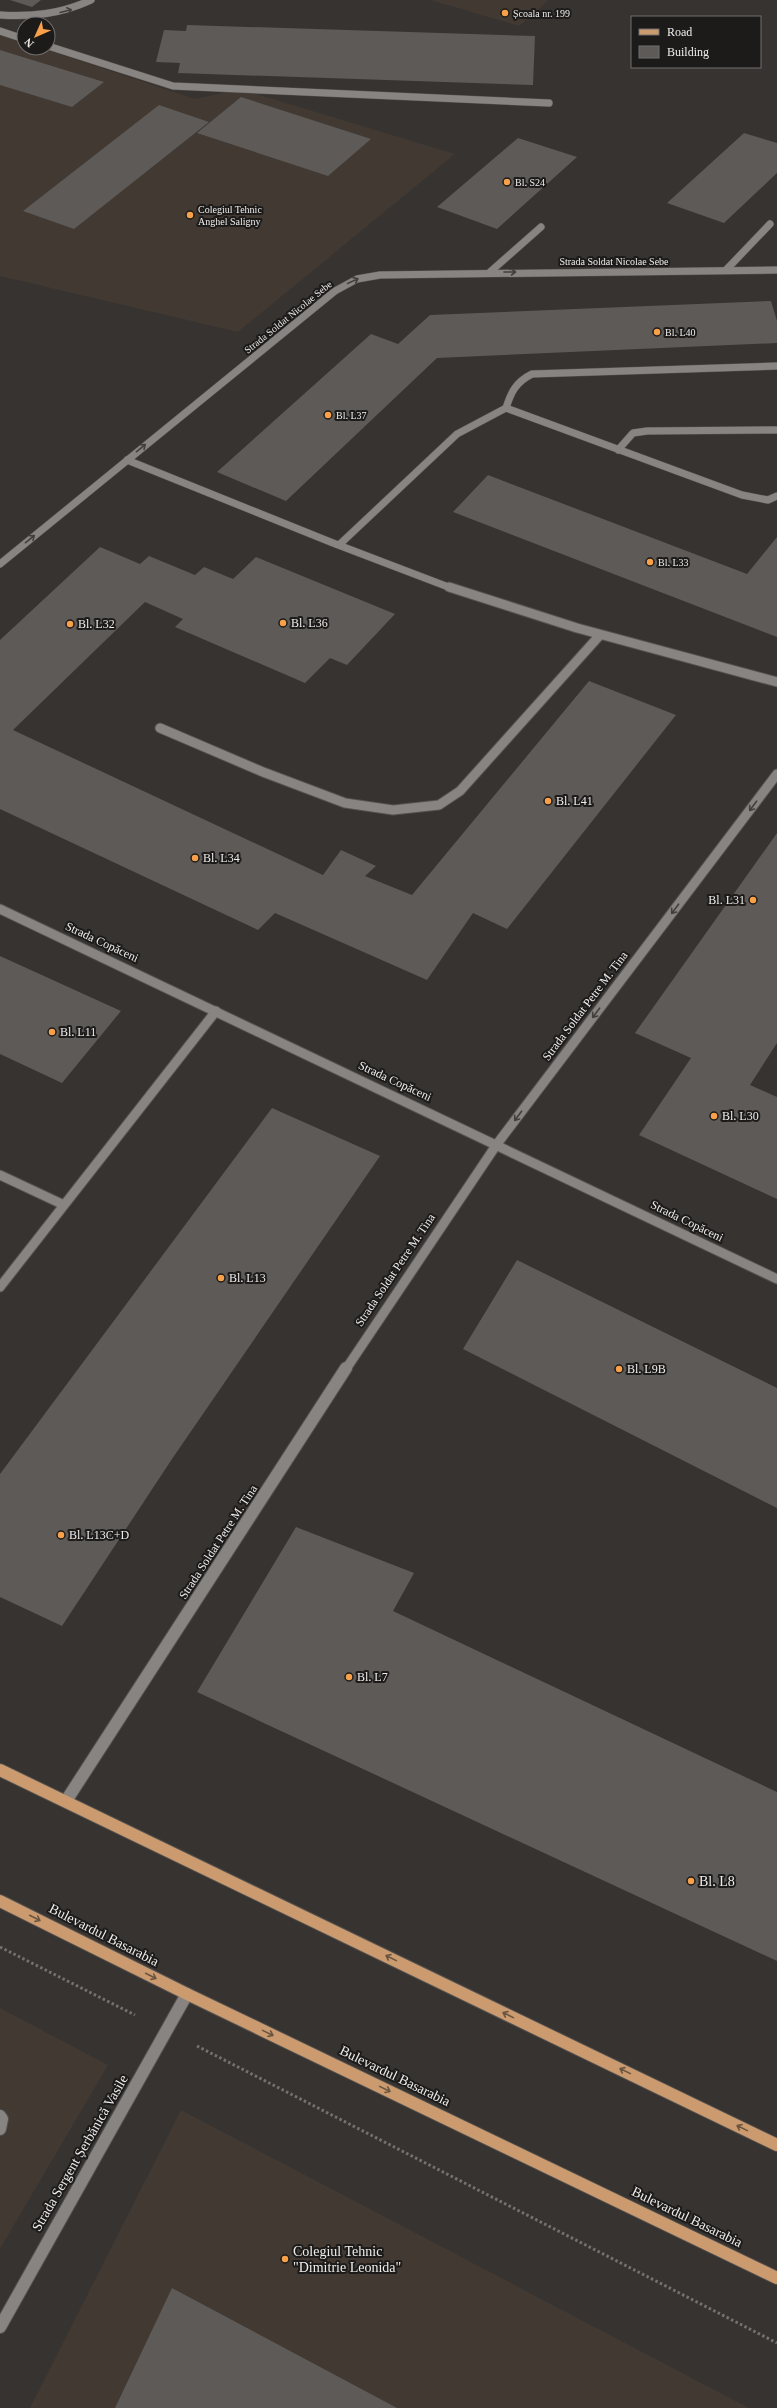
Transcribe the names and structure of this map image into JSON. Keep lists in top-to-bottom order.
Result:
{
  "streets": {
    "main road": ["Bulevardul Basarabia"],
    "street": [
      "Strada Soldat Nicolae Sebe",
      "Strada Copăceni",
      "Strada Soldat Petre M. Tina",
      "Strada Sergent Șerbănică Vasile"
    ]
  },
  "crossings": [
    ["Strada Copăceni", "Strada Soldat Petre M. Tina"],
    ["Bulevardul Basarabia", "Strada Sergent Șerbănică Vasile"]
  ],
  "one_way": ["Strada Soldat Nicolae Sebe", "Strada Soldat Petre M. Tina", "Bulevardul Basarabia"],
  "places": [
    "Școala nr. 199",
    "Bl. S24",
    "Colegiul Tehnic Anghel Saligny",
    "Bl. L40",
    "Bl. L37",
    "Bl. L33",
    "Bl. L36",
    "Bl. L32",
    "Bl. L41",
    "Bl. L34",
    "Bl. L31",
    "Bl. L11",
    "Bl. L30",
    "Bl. L13",
    "Bl. L9B",
    "Bl. L13C+D",
    "Bl. L7",
    "Bl. L8",
    "Colegiul Tehnic \"Dimitrie Leonida\""
  ],
  "legend": ["Road", "Building"],
  "north": "bottom left"
}
